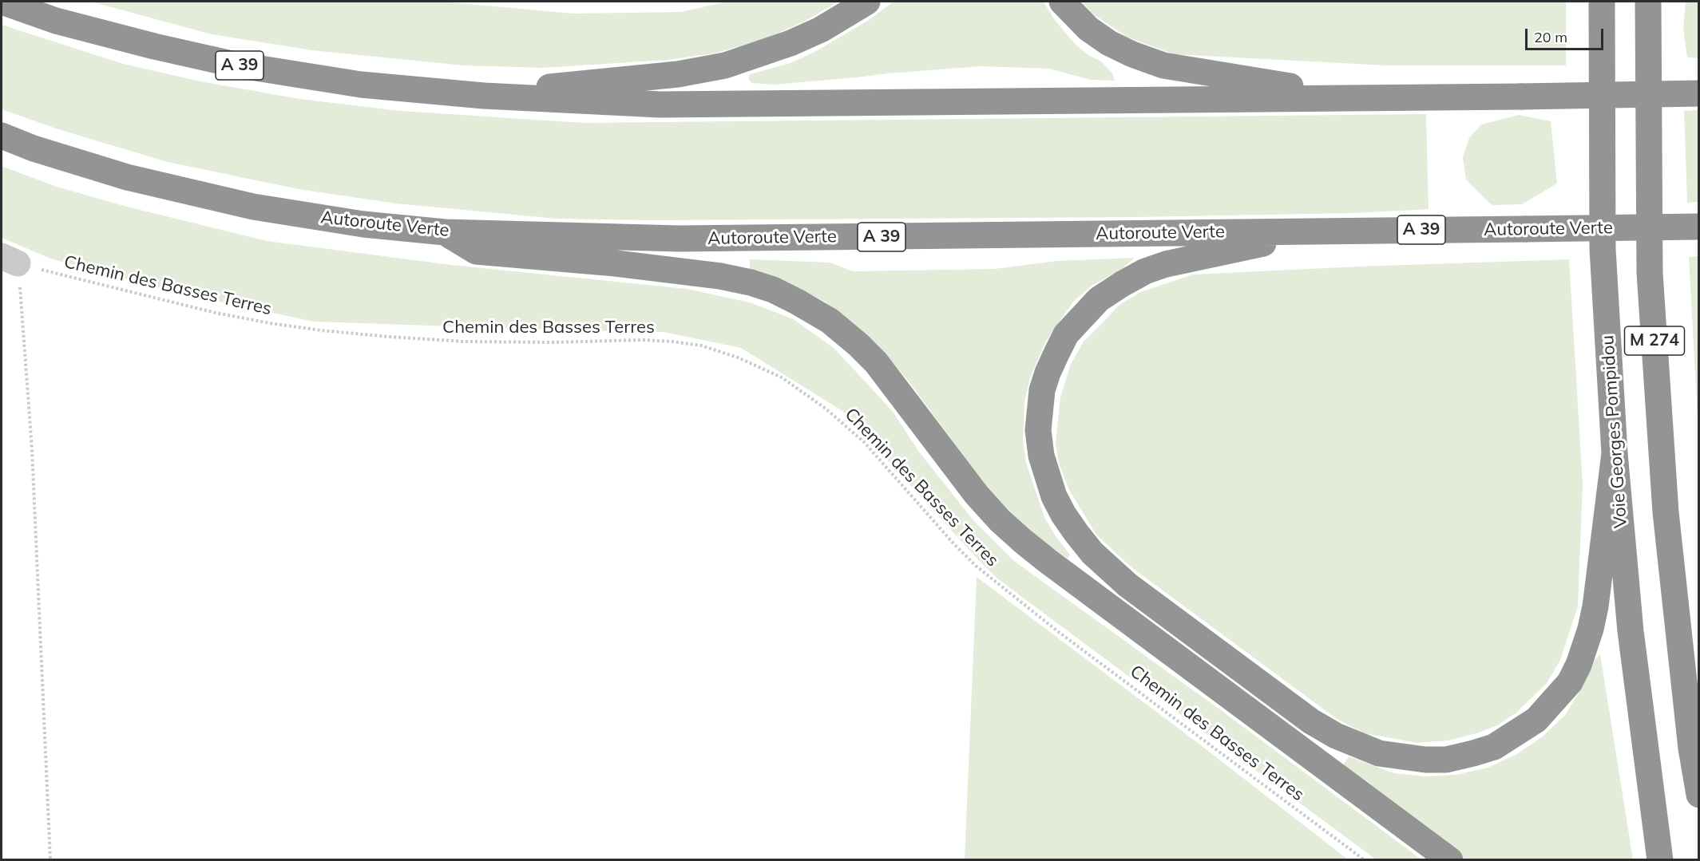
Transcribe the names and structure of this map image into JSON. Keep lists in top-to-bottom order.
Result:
{
  "streets": {
    "highway": [
      "A 39",
      "Autoroute Verte",
      "M 274",
      "Voie Georges Pompidou"
    ],
    "path": ["Chemin des Basses Terres"]
  },
  "scale_bar": "20 m"
}
